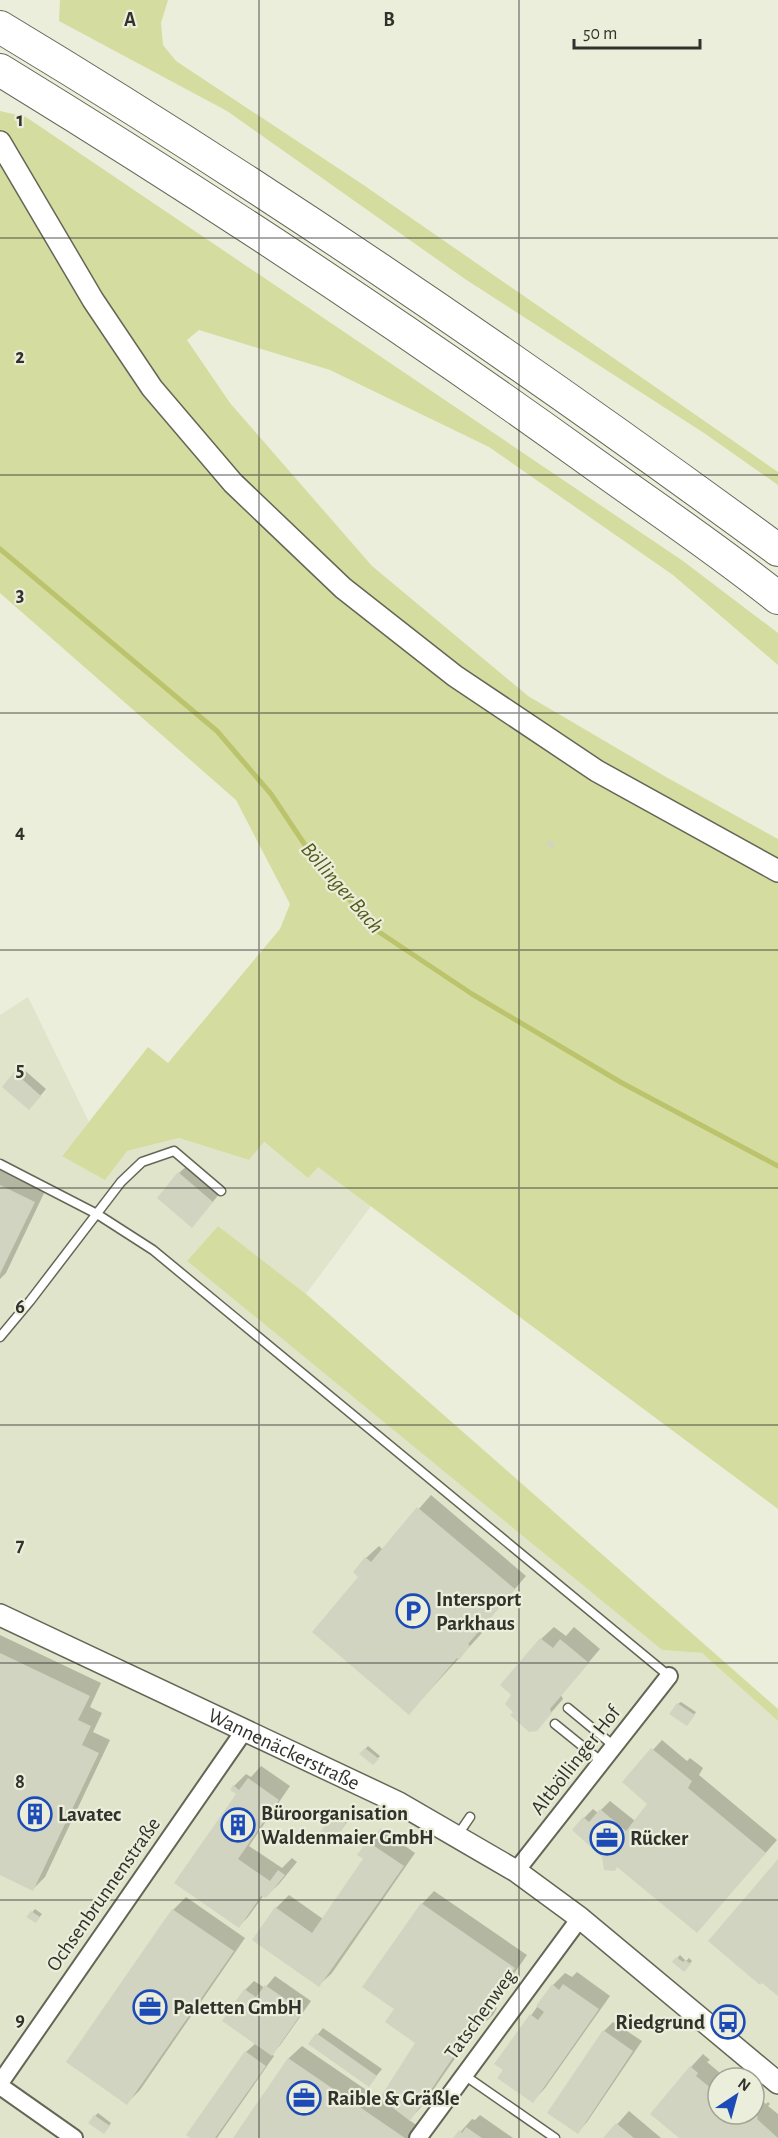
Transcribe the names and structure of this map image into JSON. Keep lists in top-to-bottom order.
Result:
{
  "streets": {
    "street": [
      "Wannenäckerstraße",
      "Altböllinger Hof",
      "Ochsenbrunnenstraße",
      "Tatschenweg"
    ]
  },
  "crossings": [
    ["Wannenäckerstraße", "Altböllinger Hof"],
    ["Wannenäckerstraße", "Ochsenbrunnenstraße"],
    ["Wannenäckerstraße", "Tatschenweg"]
  ],
  "water": ["Böllinger Bach"],
  "places": {
    "parking": ["Intersport Parkhaus"],
    "building": ["Lavatec", "Büroorganisation Waldenmaier GmbH"],
    "office": ["Rücker", "Paletten GmbH", "Raible & Gräßle"],
    "bus stop": ["Riedgrund"]
  },
  "scale_bar": "50 m",
  "north": "top right",
  "grid": {
    "columns": ["A", "B"],
    "rows": [
      "1",
      "2",
      "3",
      "4",
      "5",
      "6",
      "7",
      "8",
      "9"
    ]
  }
}
